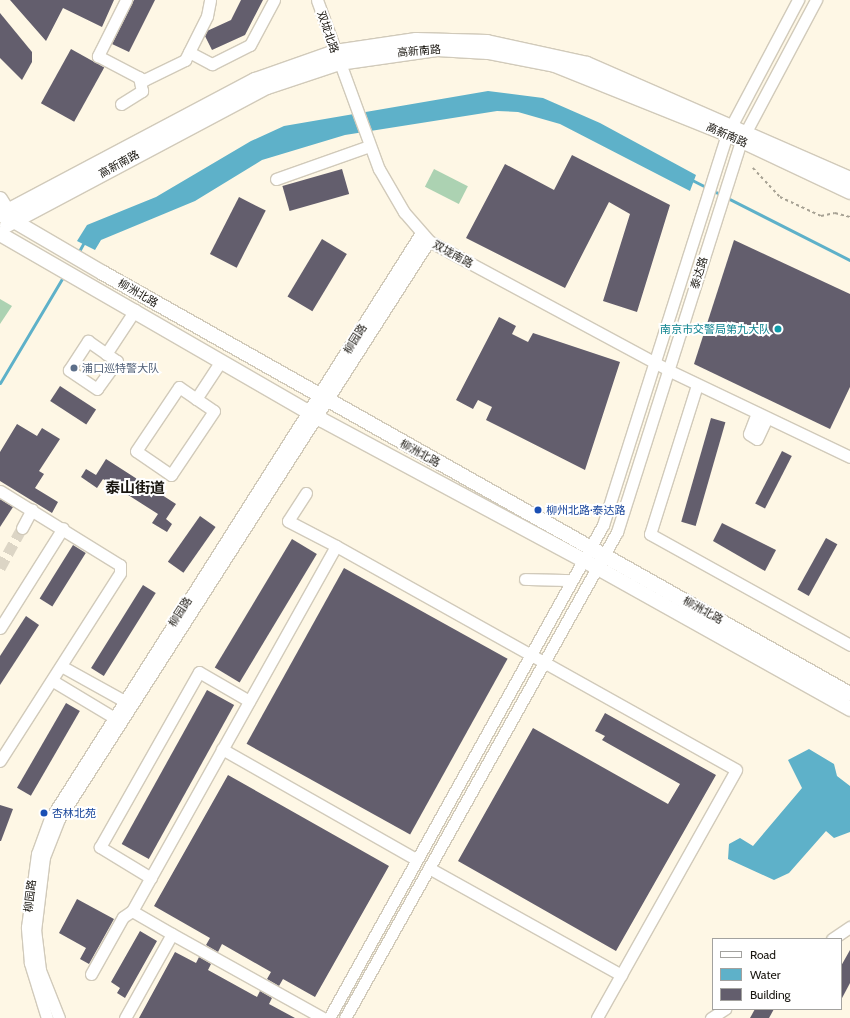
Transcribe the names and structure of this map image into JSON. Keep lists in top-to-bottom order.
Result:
{
  "streets": {
    "main road": ["高新南路", "柳洲北路"],
    "street": [
      "双垅北路",
      "双垅南路",
      "泰达路",
      "柳园路"
    ]
  },
  "crossings": [
    ["双垅北路", "高新南路"],
    ["双垅北路", "双垅南路"],
    ["高新南路", "双垅南路"],
    ["高新南路", "泰达路"],
    ["高新南路", "柳洲北路"],
    ["双垅南路", "泰达路"],
    ["双垅南路", "柳园路"],
    ["泰达路", "柳洲北路"],
    ["柳洲北路", "柳园路"]
  ],
  "districts": ["泰山街道"],
  "places": [
    "南京市交警局第九大队",
    "浦口巡特警大队",
    "柳州北路·泰达路",
    "杏林北苑"
  ],
  "legend": ["Road", "Water", "Building"]
}
